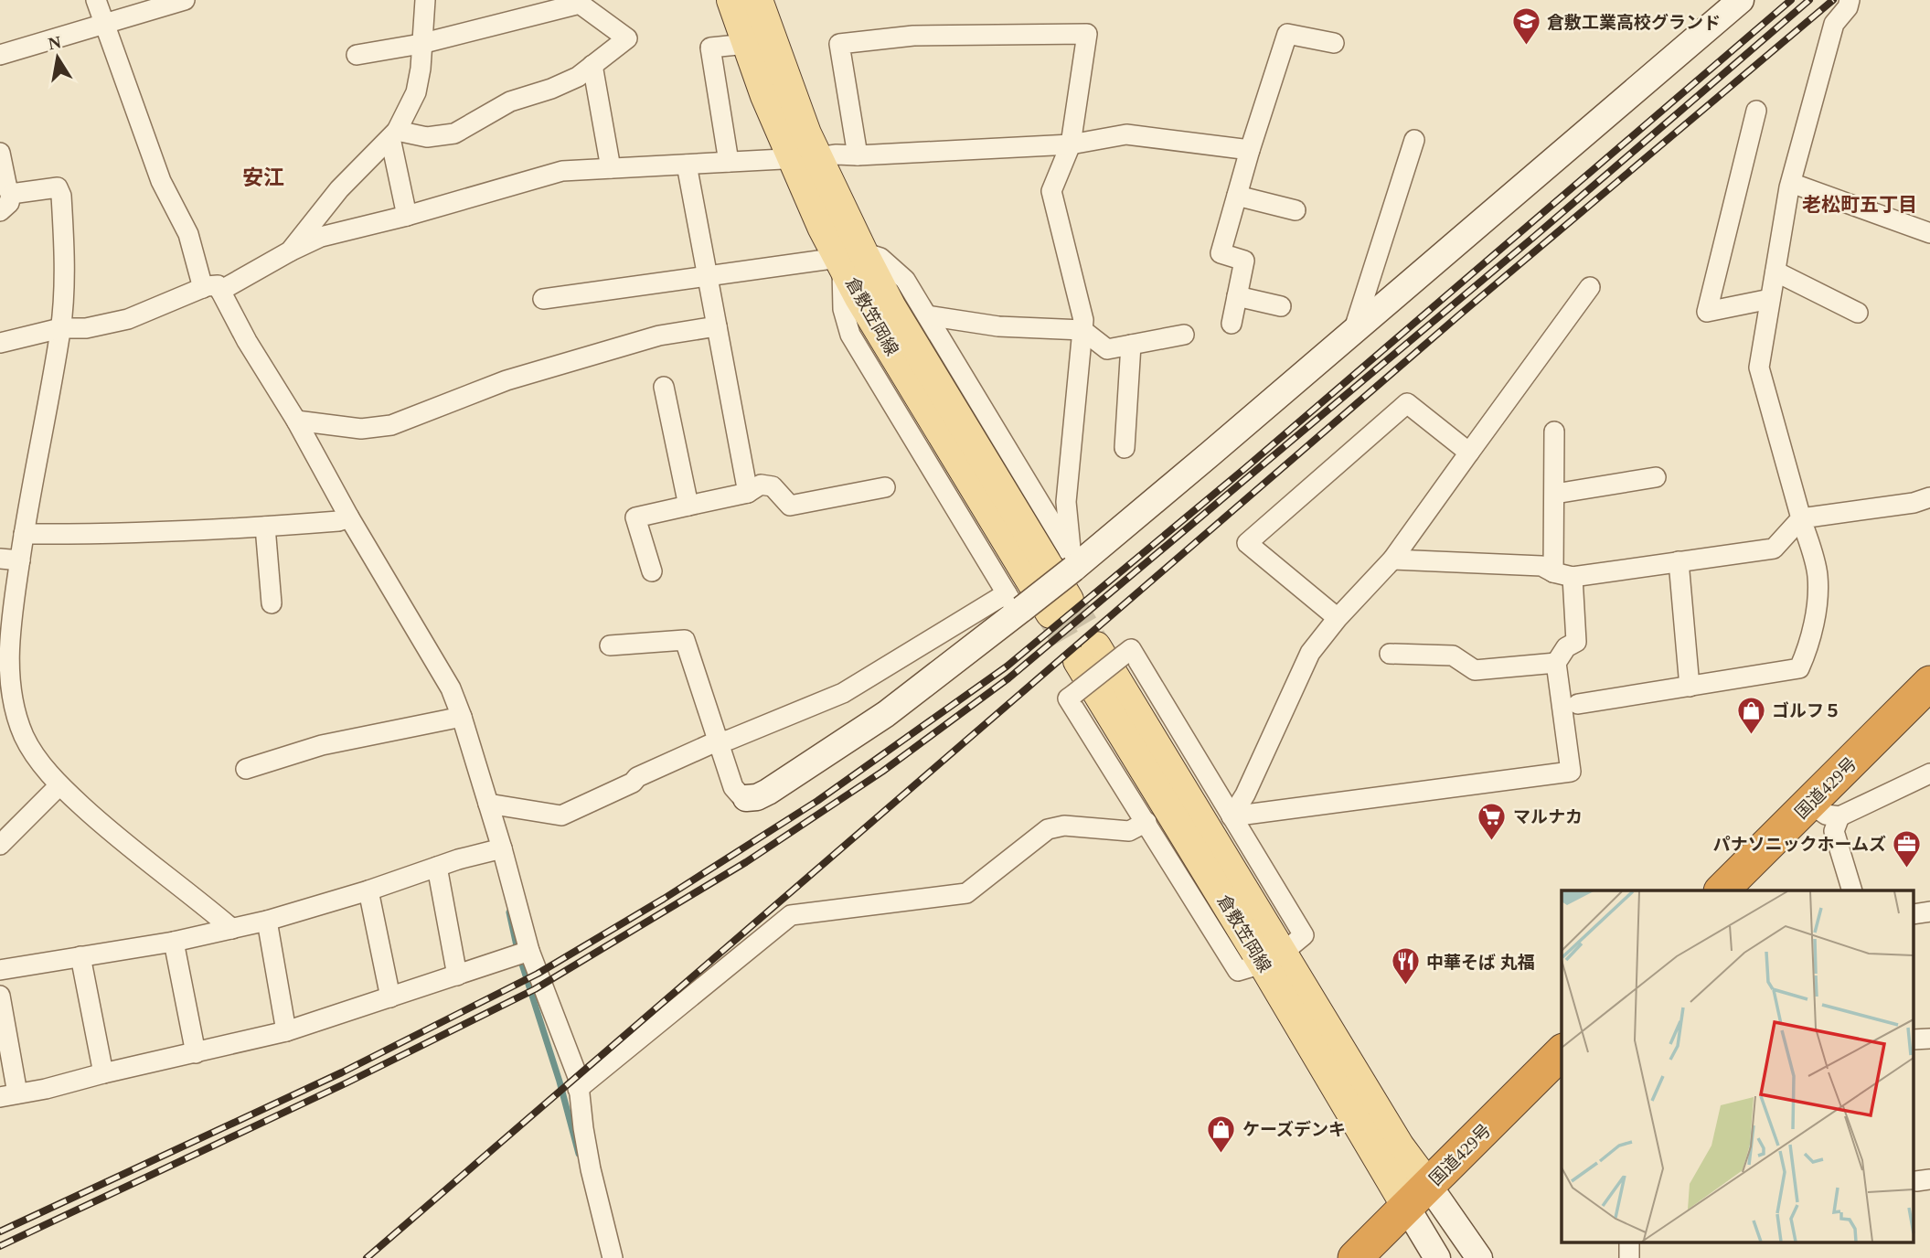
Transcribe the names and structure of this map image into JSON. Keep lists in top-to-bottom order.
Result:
{
  "streets": {
    "highway": ["国道429号"],
    "main road": ["倉敷笠岡線"]
  },
  "crossings": [
    ["倉敷笠岡線", "国道429号"]
  ],
  "districts": ["安江", "老松町五丁目"],
  "places": {
    "school or university": ["倉敷工業高校グランド"],
    "shop": ["ゴルフ５", "ケーズデンキ"],
    "supermarket": ["マルナカ"],
    "office": ["パナソニックホームズ"],
    "restaurant": ["中華そば 丸福"]
  },
  "north": "top"
}
